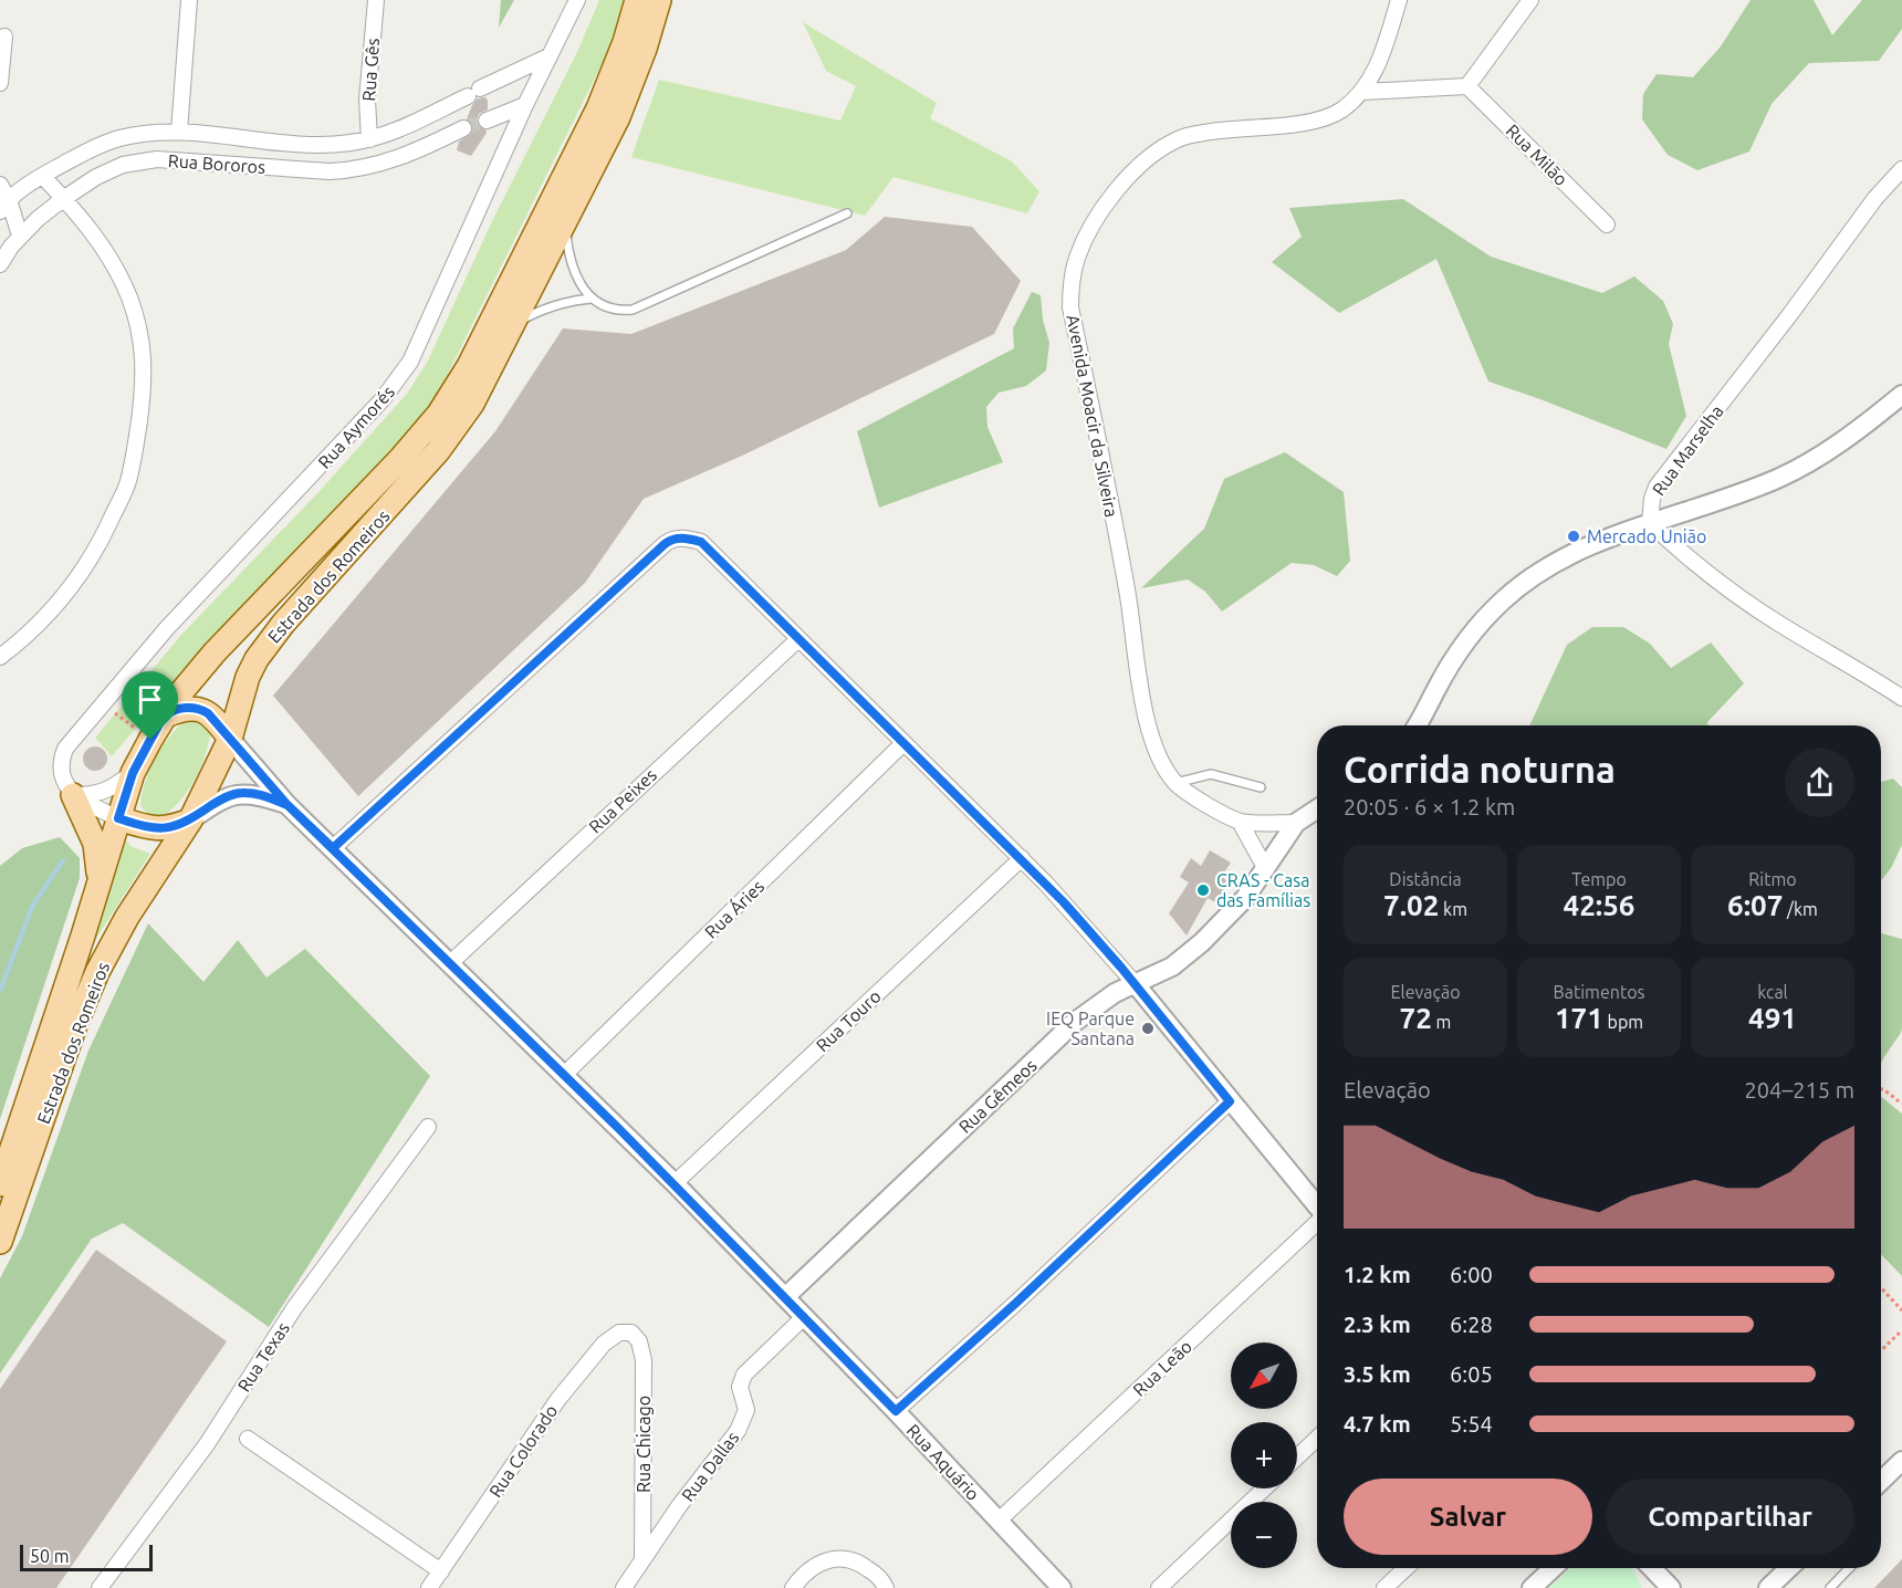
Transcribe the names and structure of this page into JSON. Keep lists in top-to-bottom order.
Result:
{
  "streets": {
    "main road": ["Estrada dos Romeiros"],
    "street": [
      "Rua Gês",
      "Rua Milão",
      "Rua Bororos",
      "Avenida Moacir da Silveira",
      "Rua Aymorés",
      "Rua Marselha",
      "Rua Peixes",
      "Rua Áries",
      "Rua Touro",
      "Rua Gêmeos",
      "Rua Texas",
      "Rua Leão",
      "Rua Chicago",
      "Rua Colorado",
      "Rua Aquário",
      "Rua Dallas"
    ]
  },
  "crossings": [
    ["Rua Gês", "Rua Bororos"],
    ["Rua Bororos", "Rua Aymorés"],
    ["Avenida Moacir da Silveira", "Rua Gêmeos"],
    ["Rua Aymorés", "Estrada dos Romeiros"],
    ["Estrada dos Romeiros", "Rua Aquário"],
    ["Rua Peixes", "Rua Aquário"],
    ["Rua Áries", "Rua Aquário"],
    ["Rua Touro", "Rua Aquário"],
    ["Rua Gêmeos", "Rua Aquário"],
    ["Rua Leão", "Rua Aquário"],
    ["Rua Chicago", "Rua Colorado"],
    ["Rua Chicago", "Rua Dallas"],
    ["Rua Aquário", "Rua Dallas"]
  ],
  "places": ["Mercado União", "CRAS - Casa das Famílias", "IEQ Parque Santana"],
  "scale_bar": "50 m",
  "north": "bottom left",
  "page": {
    "heading": ["Corrida noturna", "20:05 · 6 × 1.2 km"],
    "stats": [
      ["Distância", "7.02 km"],
      ["Tempo", "42:56"],
      ["Ritmo", "6:07 /km"],
      ["Elevação", "72 m"],
      ["Batimentos", "171 bpm"],
      ["kcal", "491"]
    ],
    "chart": ["Elevação", "204–215 m"],
    "list": [
      {
        "name": "1.2 km",
        "note": "6:00"
      },
      {
        "name": "2.3 km",
        "note": "6:28"
      },
      {
        "name": "3.5 km",
        "note": "6:05"
      },
      {
        "name": "4.7 km",
        "note": "5:54"
      }
    ],
    "map_buttons": ["+", "−"],
    "buttons": ["Salvar", "Compartilhar"],
    "scale": "50 m"
  }
}
